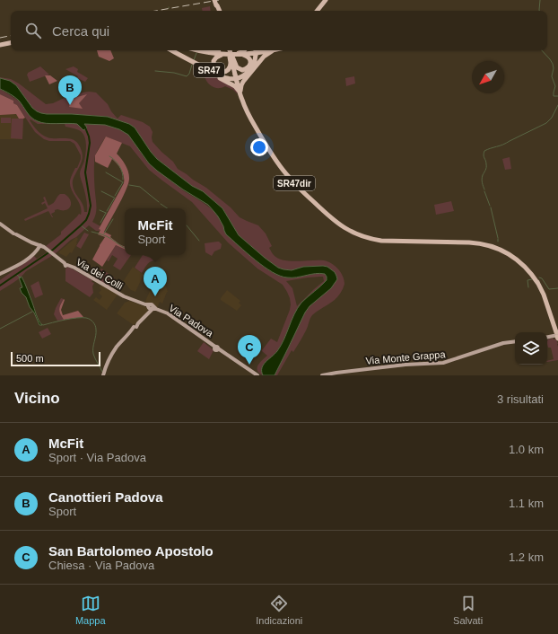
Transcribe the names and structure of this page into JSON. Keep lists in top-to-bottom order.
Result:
{
  "streets": {
    "highway": ["SR47", "SR47dir"],
    "main road": ["Via dei Colli", "Via Padova", "Via Monte Grappa"]
  },
  "crossings": [
    ["Via dei Colli", "Via Padova"]
  ],
  "scale_bar": "500 m",
  "north": "bottom left",
  "page": {
    "search": "Cerca qui",
    "pins": ["B", "A", "C"],
    "popup": ["McFit", "Sport"],
    "scale": "500 m",
    "heading": ["Vicino", "3 risultati"],
    "list": [
      {
        "mark": "A",
        "name": "McFit",
        "note": "Sport · Via Padova",
        "value": "1.0 km"
      },
      {
        "mark": "B",
        "name": "Canottieri Padova",
        "note": "Sport",
        "value": "1.1 km"
      },
      {
        "mark": "C",
        "name": "San Bartolomeo Apostolo",
        "note": "Chiesa · Via Padova",
        "value": "1.2 km"
      }
    ],
    "nav": ["Mappa", "Indicazioni", "Salvati"]
  }
}
